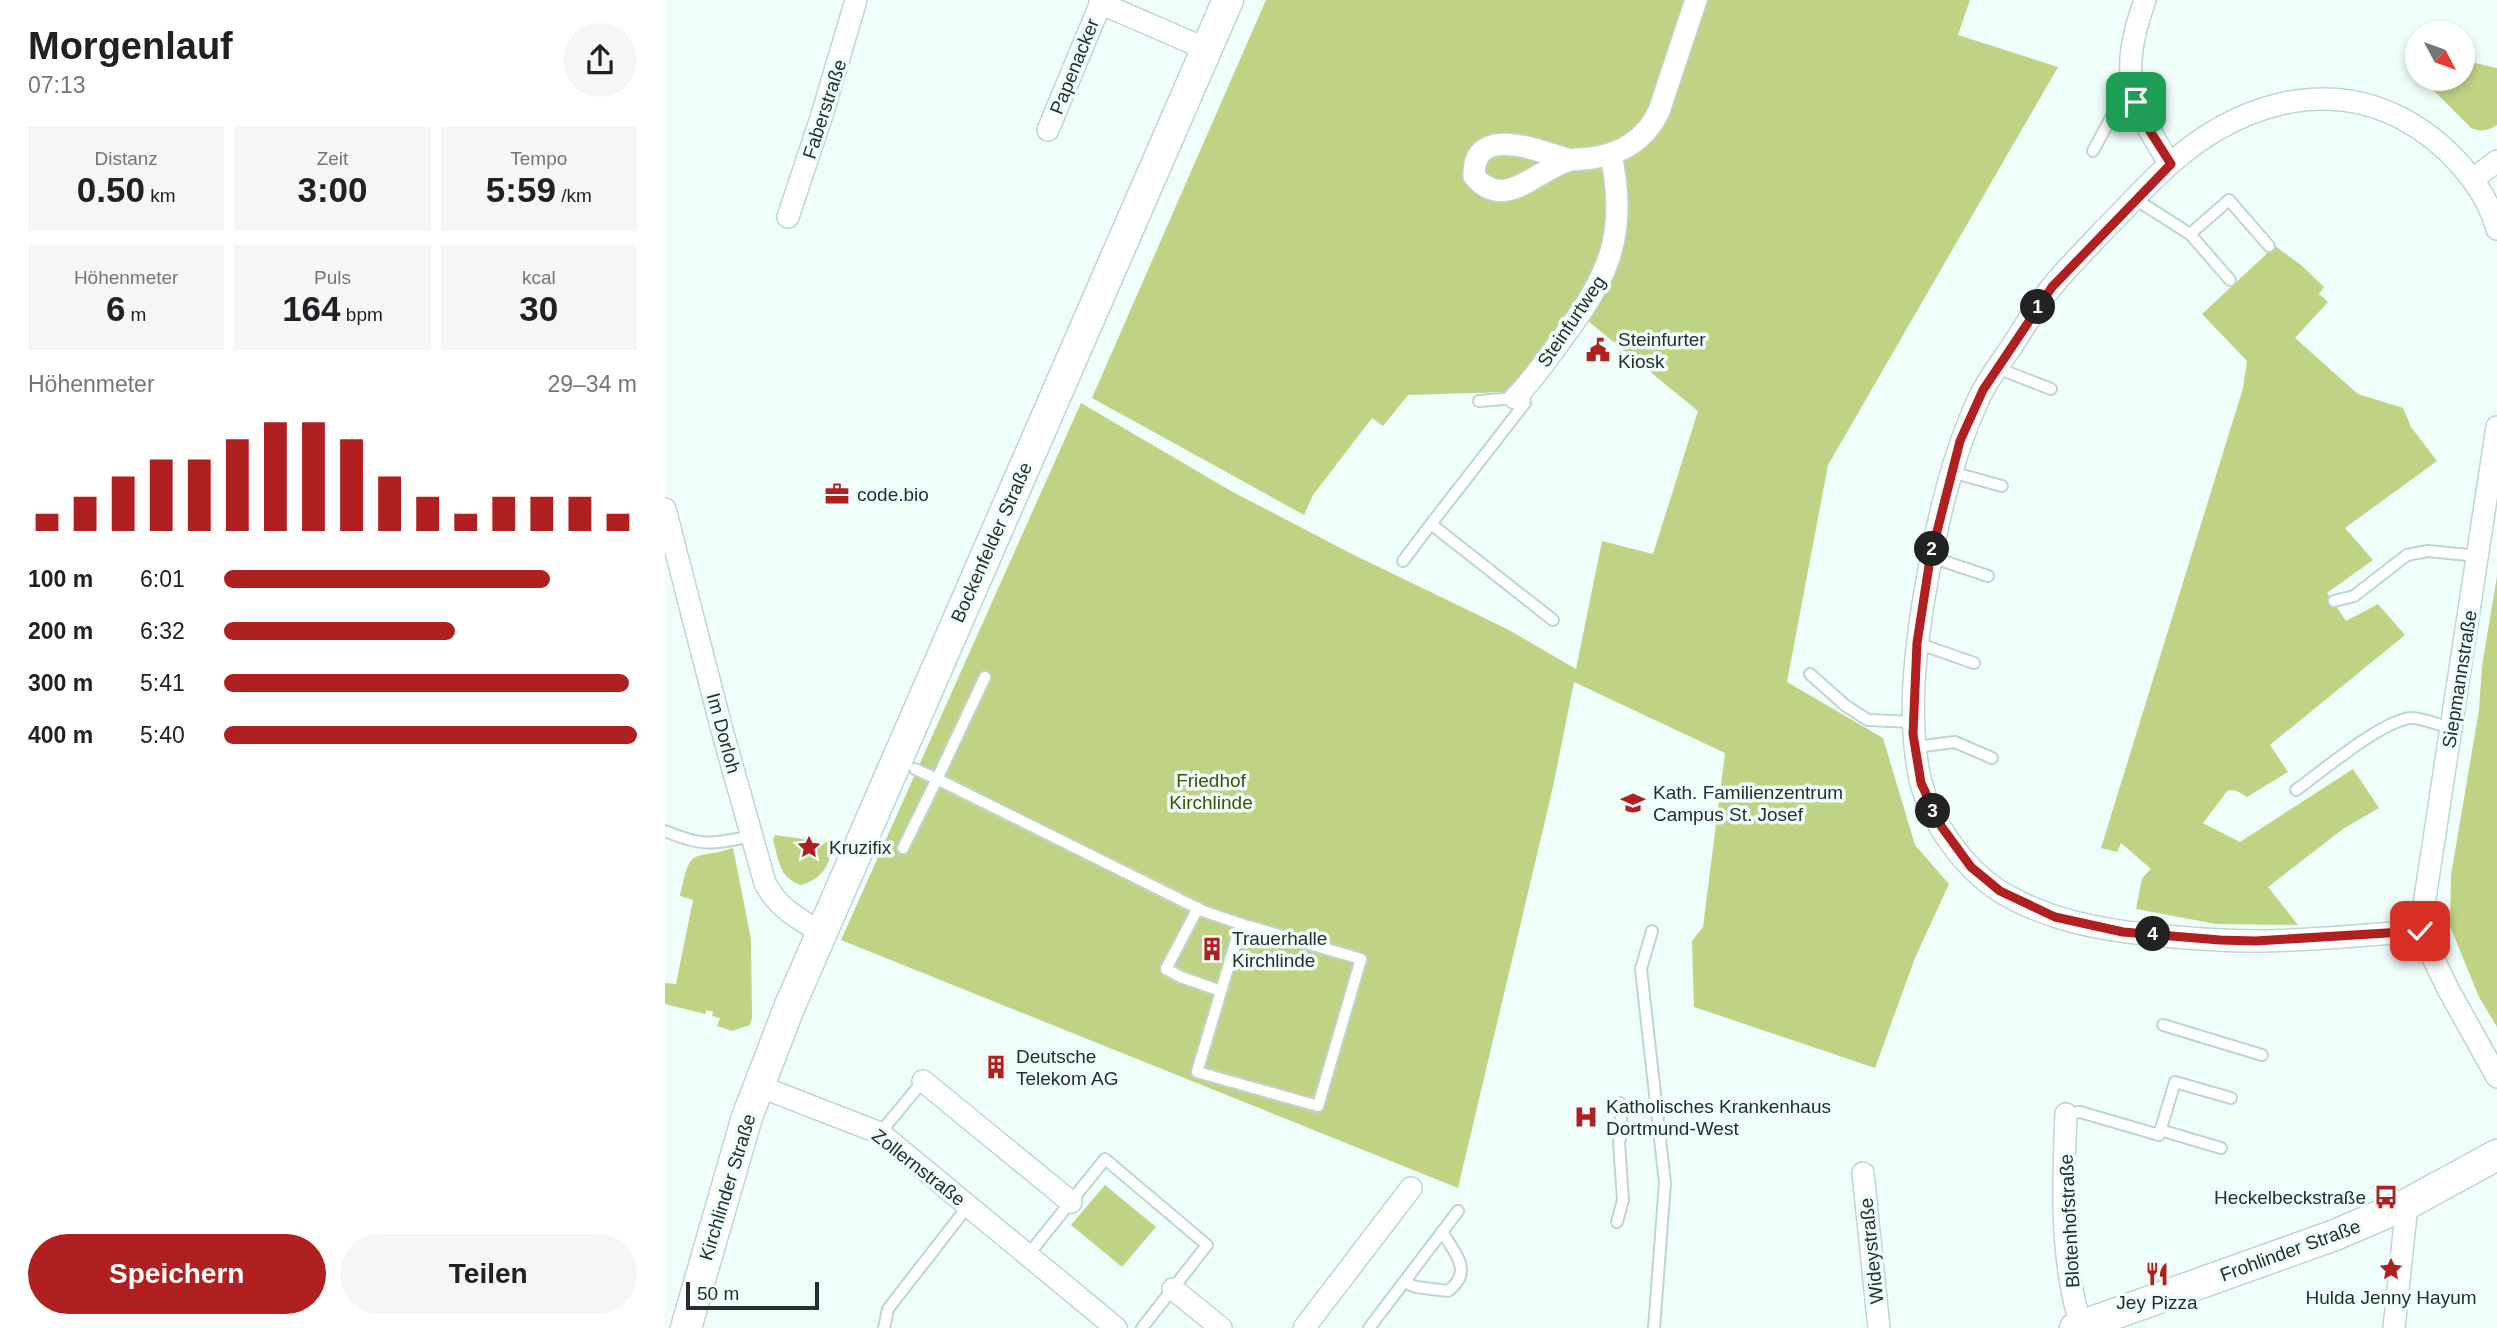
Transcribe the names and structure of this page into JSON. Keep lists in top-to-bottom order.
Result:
{
  "streets": {
    "main road": ["Bockenfelder Straße", "Kirchlinder Straße", "Frohlinder Straße"],
    "street": [
      "Papenacker",
      "Faberstraße",
      "Steinfurtweg",
      "Siepmannstraße",
      "Im Dorloh",
      "Zollernstraße",
      "Blotenhofstraße",
      "Wideystraße"
    ]
  },
  "crossings": [
    ["Papenacker", "Bockenfelder Straße"],
    ["Bockenfelder Straße", "Im Dorloh"],
    ["Bockenfelder Straße", "Zollernstraße"],
    ["Bockenfelder Straße", "Kirchlinder Straße"],
    ["Zollernstraße", "Kirchlinder Straße"],
    ["Blotenhofstraße", "Frohlinder Straße"]
  ],
  "parks": ["Friedhof Kirchlinde"],
  "places": {
    "public building": ["Steinfurter Kiosk"],
    "office": ["code.bio"],
    "school or university": ["Kath. Familienzentrum Campus St. Josef"],
    "place": ["Kruzifix", "Hulda Jenny Hayum"],
    "building": ["Trauerhalle Kirchlinde", "Deutsche Telekom AG"],
    "hospital": ["Katholisches Krankenhaus Dortmund-West"],
    "bus stop": ["Heckelbeckstraße"],
    "restaurant": ["Jey Pizza"]
  },
  "scale_bar": "50 m",
  "north": "bottom right",
  "page": {
    "heading": ["Morgenlauf", "07:13"],
    "stats": [
      ["Distanz", "0.50 km"],
      ["Zeit", "3:00"],
      ["Tempo", "5:59 /km"],
      ["Höhenmeter", "6 m"],
      ["Puls", "164 bpm"],
      ["kcal", "30"]
    ],
    "pins": [
      "1",
      "2",
      "3",
      "4"
    ],
    "chart": ["Höhenmeter", "29–34 m"],
    "list": [
      {
        "name": "100 m",
        "note": "6:01"
      },
      {
        "name": "200 m",
        "note": "6:32"
      },
      {
        "name": "300 m",
        "note": "5:41"
      },
      {
        "name": "400 m",
        "note": "5:40"
      }
    ],
    "buttons": ["Speichern", "Teilen"],
    "scale": "50 m"
  }
}
